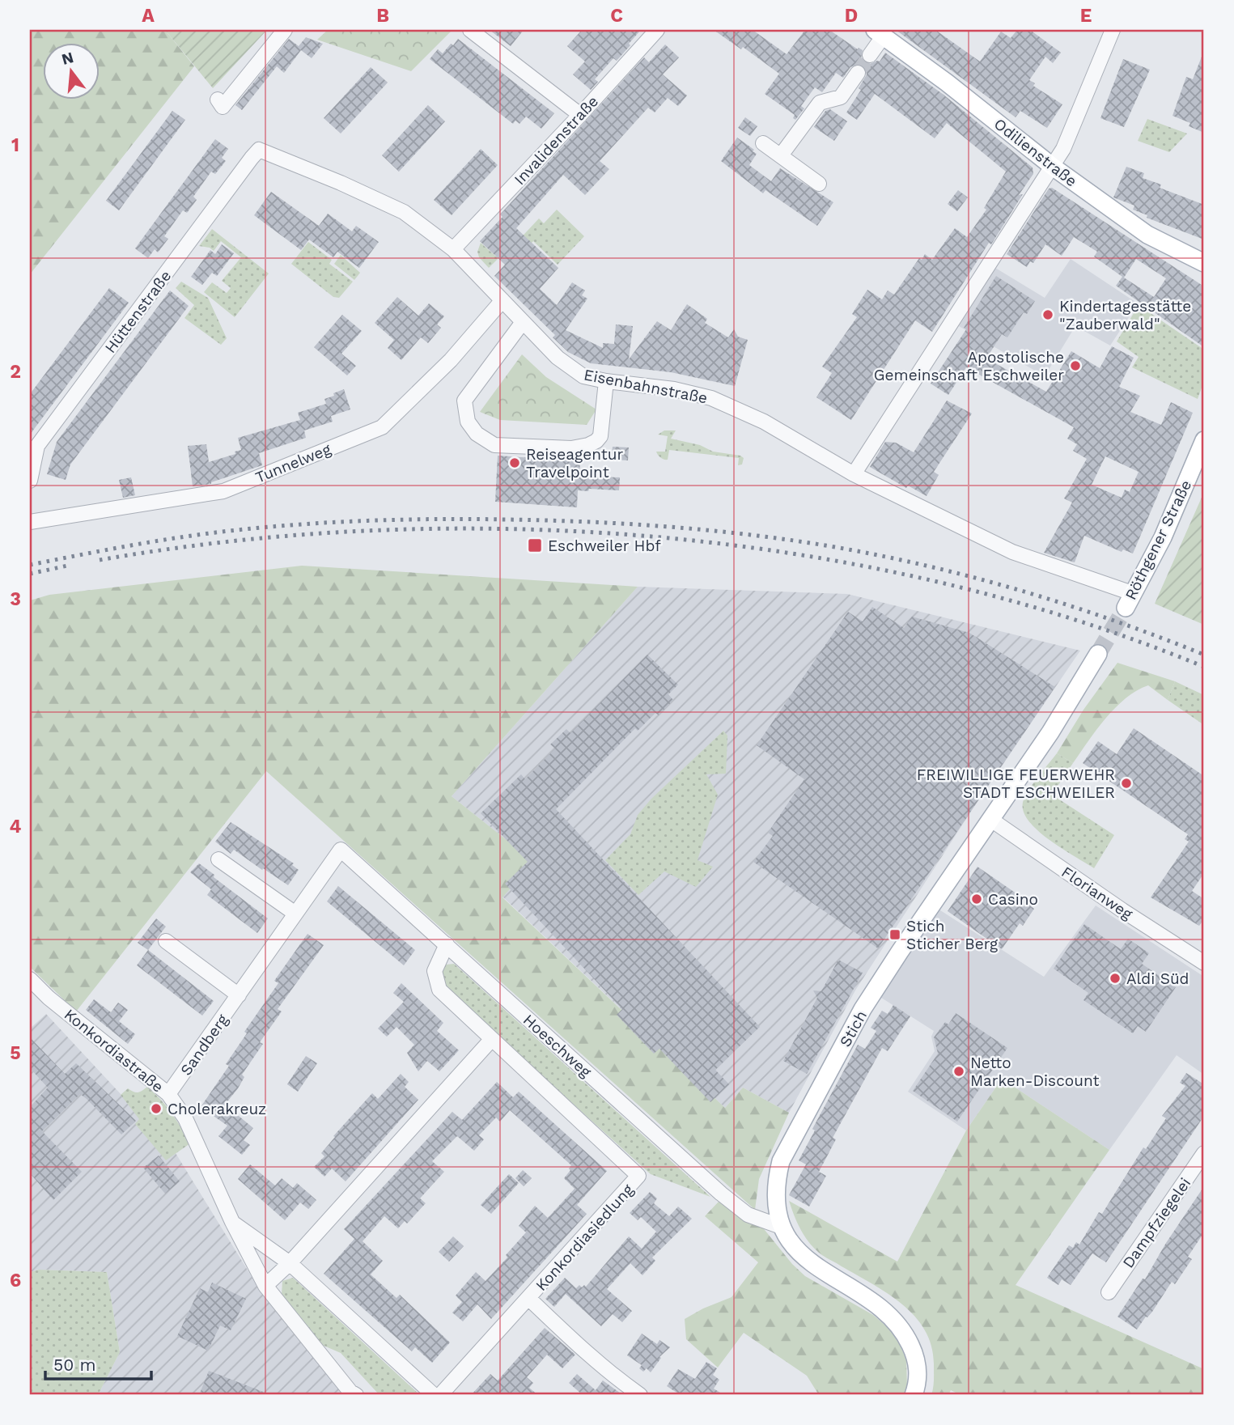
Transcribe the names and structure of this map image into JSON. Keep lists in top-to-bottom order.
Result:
{
  "streets": {
    "main road": ["Odilienstraße", "Röthgener Straße", "Stich"],
    "street": [
      "Invalidenstraße",
      "Hüttenstraße",
      "Eisenbahnstraße",
      "Tunnelweg",
      "Florianweg",
      "Sandberg",
      "Hoeschweg",
      "Konkordiastraße",
      "Dampfziegelei",
      "Konkordiasiedlung"
    ]
  },
  "crossings": [
    ["Invalidenstraße", "Eisenbahnstraße"],
    ["Hüttenstraße", "Eisenbahnstraße"],
    ["Eisenbahnstraße", "Tunnelweg"],
    ["Eisenbahnstraße", "Röthgener Straße"],
    ["Florianweg", "Stich"],
    ["Stich", "Hoeschweg"],
    ["Sandberg", "Hoeschweg"],
    ["Sandberg", "Konkordiastraße"],
    ["Hoeschweg", "Konkordiasiedlung"]
  ],
  "places": {
    "other": [
      "Kindertagesstätte \"Zauberwald\"",
      "Apostolische Gemeinschaft Eschweiler",
      "Reiseagentur Travelpoint",
      "FREIWILLIGE FEUERWEHR STADT ESCHWEILER",
      "Casino",
      "Aldi Süd",
      "Netto Marken-Discount",
      "Cholerakreuz"
    ],
    "transit": ["Eschweiler Hbf", "Stich Sticher Berg"]
  },
  "scale_bar": "50 m",
  "north": "top",
  "grid": {
    "columns": [
      "A",
      "B",
      "C",
      "D",
      "E"
    ],
    "rows": [
      "1",
      "2",
      "3",
      "4",
      "5",
      "6"
    ]
  }
}
